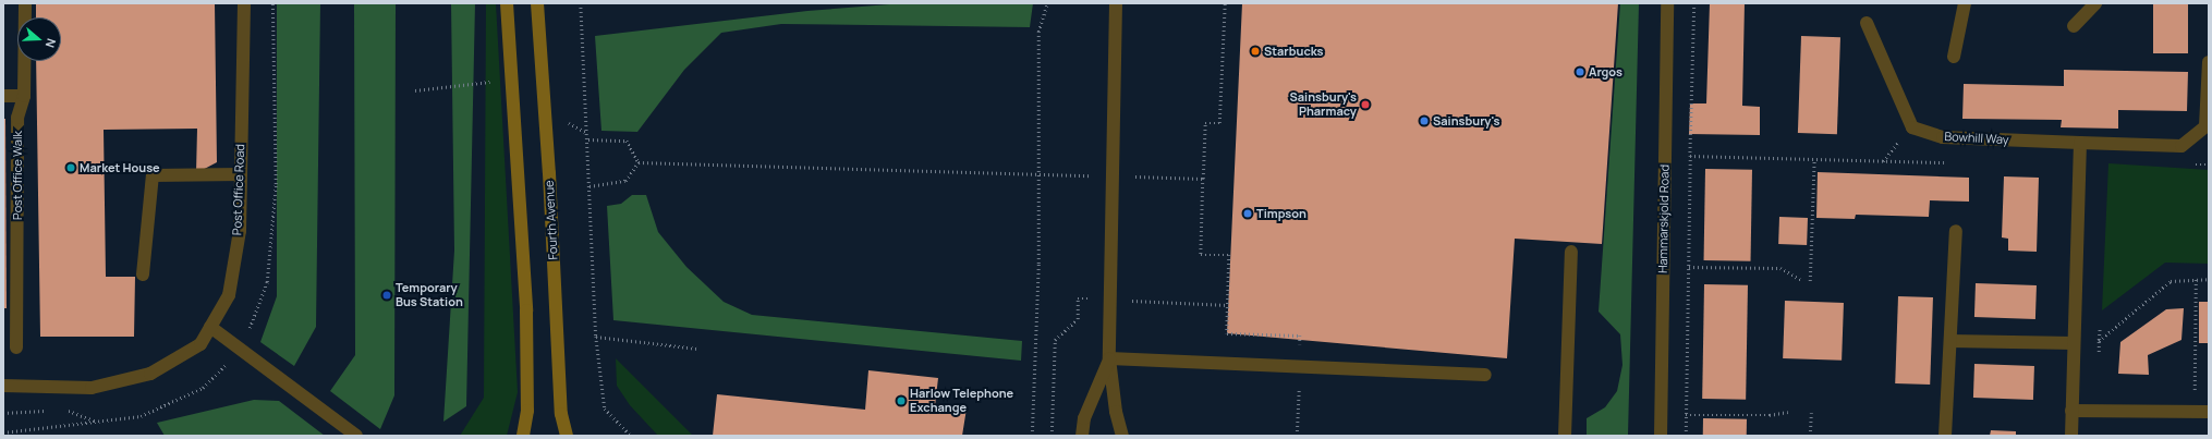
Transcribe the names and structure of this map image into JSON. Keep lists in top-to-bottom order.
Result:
{
  "streets": {
    "street": [
      "Bowhill Way",
      "Post Office Walk",
      "Post Office Road",
      "Hammarskjold Road",
      "Fourth Avenue"
    ]
  },
  "places": [
    "Starbucks",
    "Argos",
    "Sainsbury's Pharmacy",
    "Sainsbury's",
    "Market House",
    "Timpson",
    "Temporary Bus Station",
    "Harlow Telephone Exchange"
  ],
  "north": "right"
}
